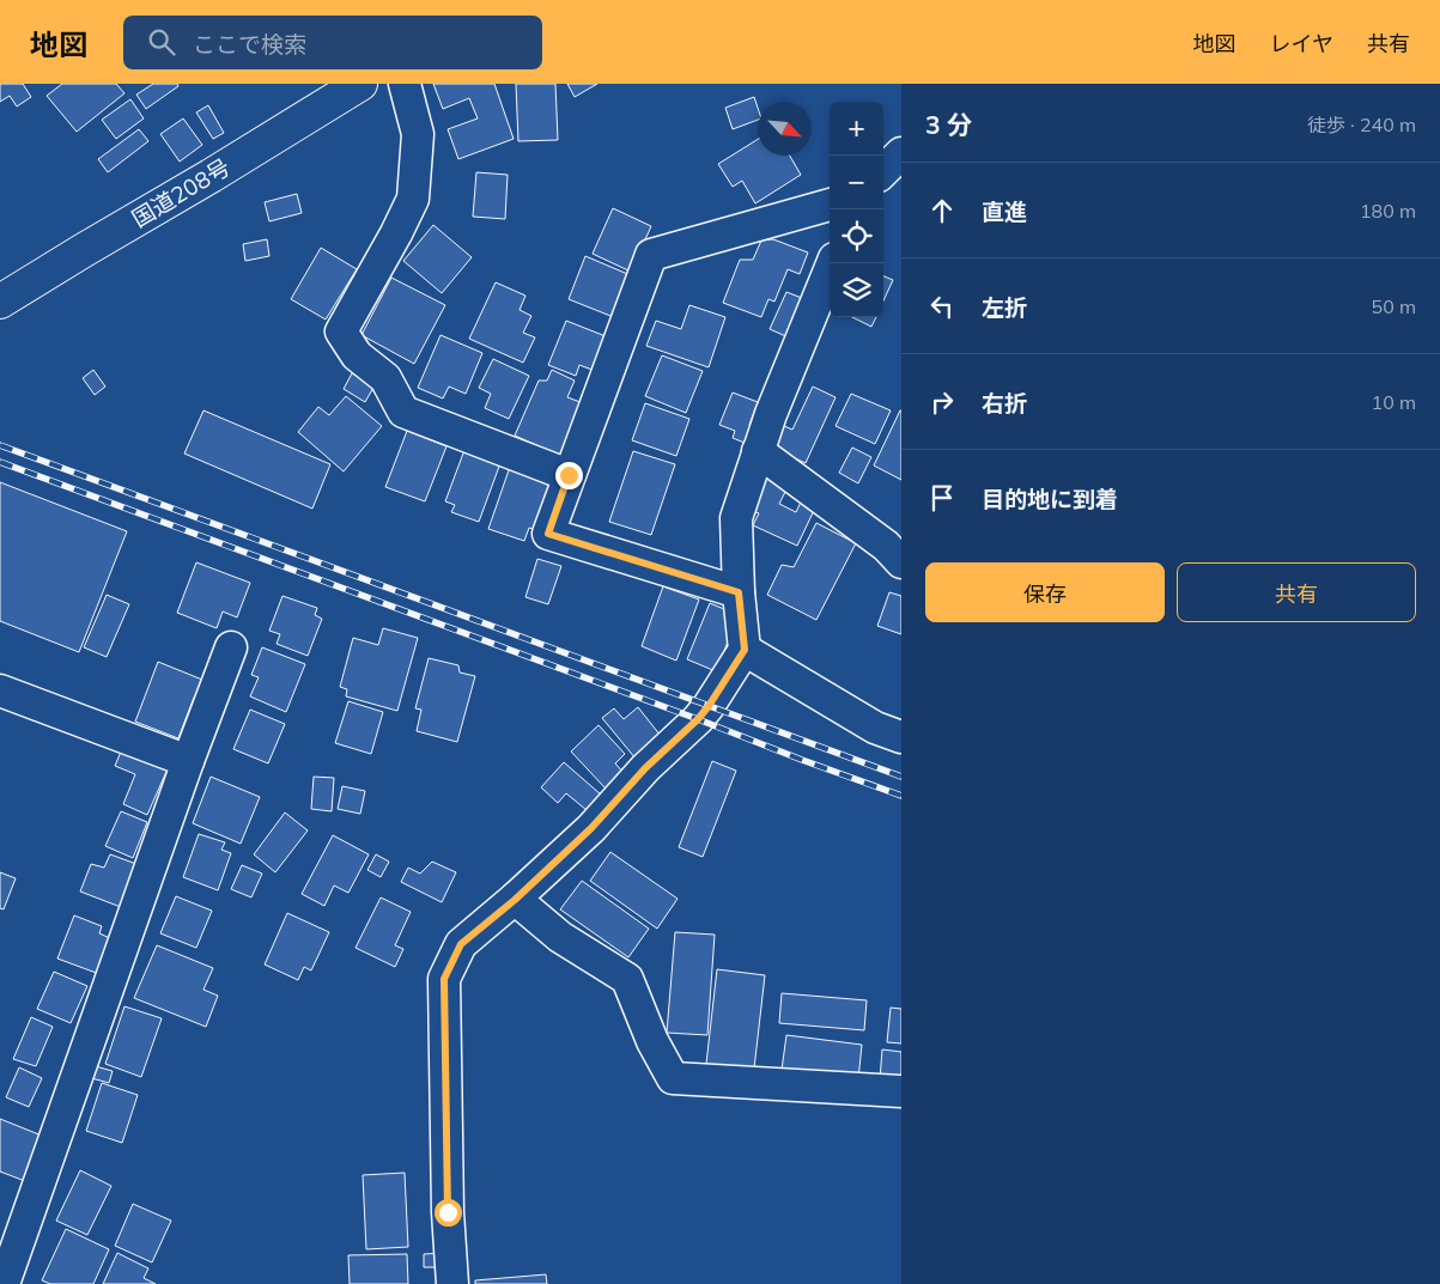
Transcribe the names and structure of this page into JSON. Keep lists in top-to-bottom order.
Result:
{
  "streets": {
    "highway": ["国道208号"]
  },
  "north": "bottom right",
  "page": {
    "header": "地図",
    "search": "ここで検索",
    "nav": ["地図", "レイヤ", "共有"],
    "heading": ["3 分", "徒歩 · 240 m"],
    "map_buttons": ["+", "−"],
    "list": [
      ["直進", "180 m"],
      ["左折", "50 m"],
      ["右折", "10 m"],
      "目的地に到着"
    ],
    "buttons": ["保存", "共有"]
  }
}
